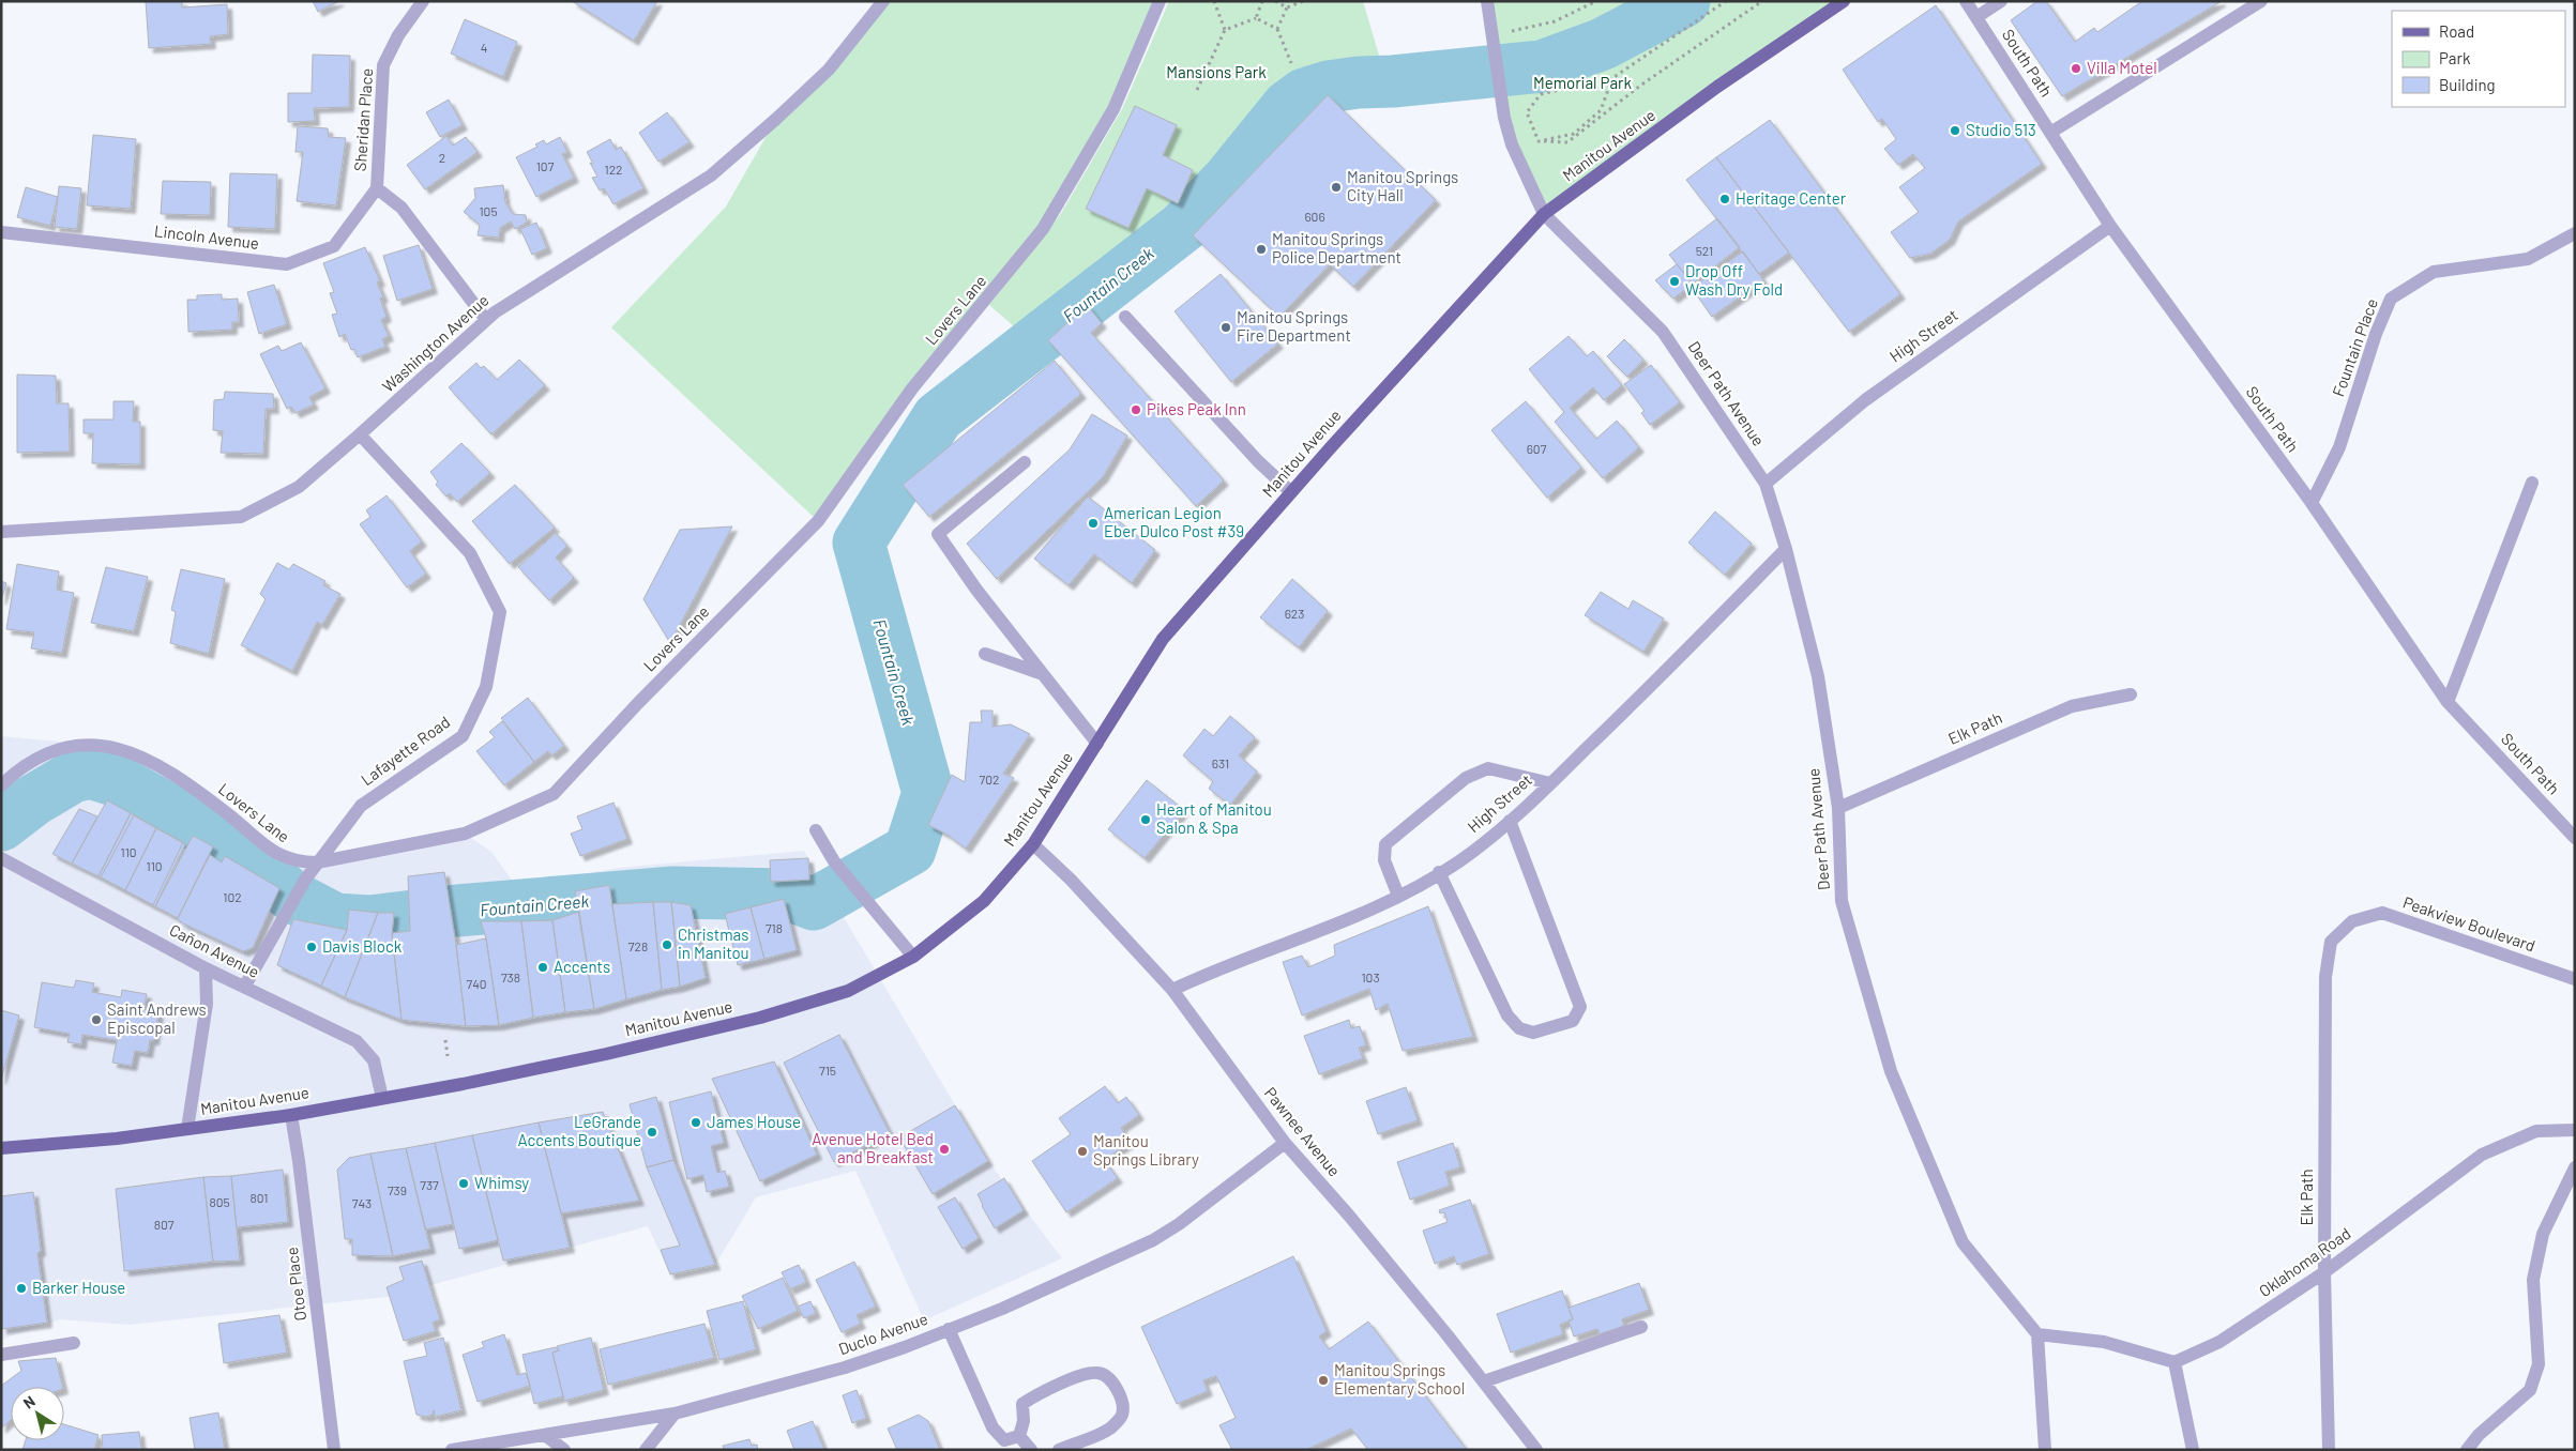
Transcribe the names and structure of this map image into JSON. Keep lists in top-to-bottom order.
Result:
{
  "streets": {
    "main road": ["Manitou Avenue"],
    "street": [
      "South Path",
      "Sheridan Place",
      "Lincoln Avenue",
      "Lovers Lane",
      "High Street",
      "Washington Avenue",
      "Fountain Place",
      "Deer Path Avenue",
      "Elk Path",
      "Lafayette Road",
      "Peakview Boulevard",
      "Cañon Avenue",
      "Pawnee Avenue",
      "Oklahoma Road",
      "Otoe Place",
      "Duclo Avenue"
    ]
  },
  "crossings": [
    ["South Path", "High Street"],
    ["South Path", "Fountain Place"],
    ["Sheridan Place", "Lincoln Avenue"],
    ["Manitou Avenue", "Deer Path Avenue"],
    ["Manitou Avenue", "Cañon Avenue"],
    ["Manitou Avenue", "Pawnee Avenue"],
    ["Manitou Avenue", "Otoe Place"],
    ["Lovers Lane", "Lafayette Road"],
    ["High Street", "Deer Path Avenue"],
    ["High Street", "Pawnee Avenue"],
    ["Washington Avenue", "Lafayette Road"],
    ["Deer Path Avenue", "Elk Path"],
    ["Elk Path", "Peakview Boulevard"],
    ["Elk Path", "Oklahoma Road"],
    ["Lafayette Road", "Cañon Avenue"],
    ["Pawnee Avenue", "Duclo Avenue"]
  ],
  "water": ["Fountain Creek"],
  "parks": ["Mansions Park", "Memorial Park"],
  "places": [
    "Villa Motel",
    "Studio 513",
    "Manitou Springs City Hall",
    "Heritage Center",
    "Manitou Springs Police Department",
    "Drop Off Wash Dry Fold",
    "Manitou Springs Fire Department",
    "Pikes Peak Inn",
    "American Legion Eber Dulco Post #39",
    "Heart of Manitou Salon & Spa",
    "Christmas in Manitou",
    "Davis Block",
    "Accents",
    "Saint Andrews Episcopal",
    "James House",
    "LeGrande Accents Boutique",
    "Avenue Hotel Bed and Breakfast",
    "Manitou Springs Library",
    "Whimsy",
    "Barker House",
    "Manitou Springs Elementary School"
  ],
  "house_numbers": [
    "4",
    "2",
    "107",
    "122",
    "105",
    "606",
    "521",
    "607",
    "623",
    "631",
    "702",
    "110",
    "110",
    "102",
    "718",
    "728",
    "738",
    "103",
    "740",
    "715",
    "737",
    "739",
    "801",
    "805",
    "743",
    "807"
  ],
  "legend": ["Road", "Park", "Building"],
  "north": "top left"
}
